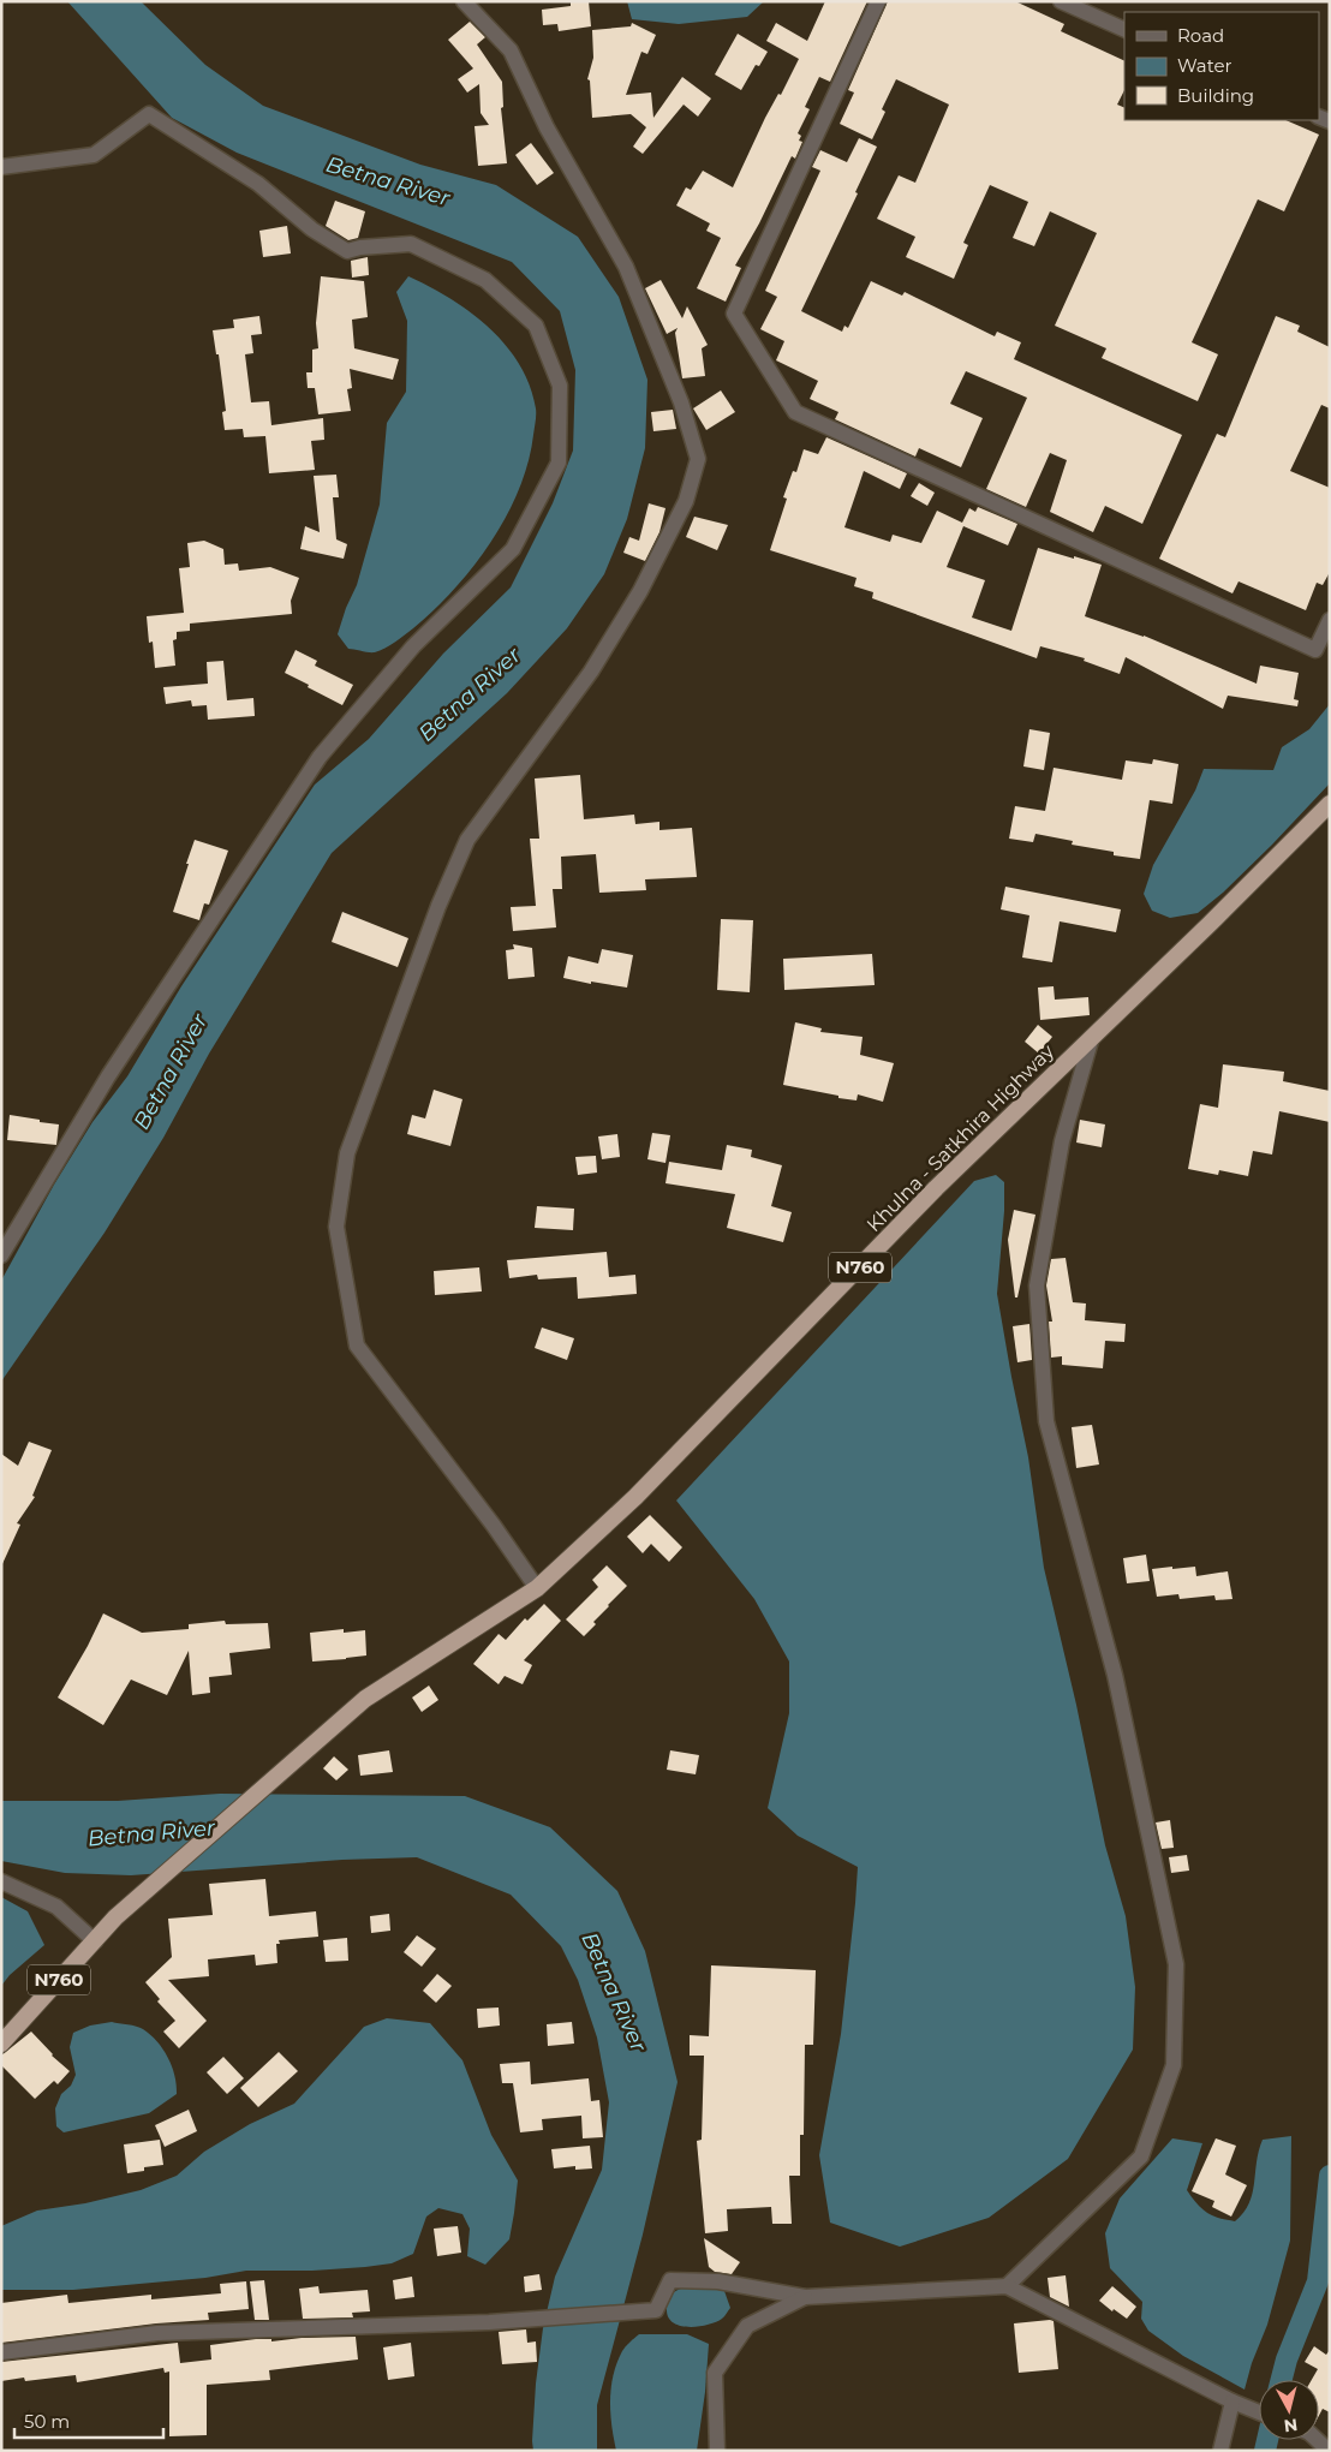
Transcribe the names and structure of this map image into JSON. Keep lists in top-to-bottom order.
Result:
{
  "streets": {
    "highway": ["Khulna - Satkhira Highway", "N760"]
  },
  "crossings": [
    ["Khulna - Satkhira Highway", "N760"]
  ],
  "water": ["Betna River"],
  "legend": ["Road", "Water", "Building"],
  "scale_bar": "50 m",
  "north": "bottom"
}
